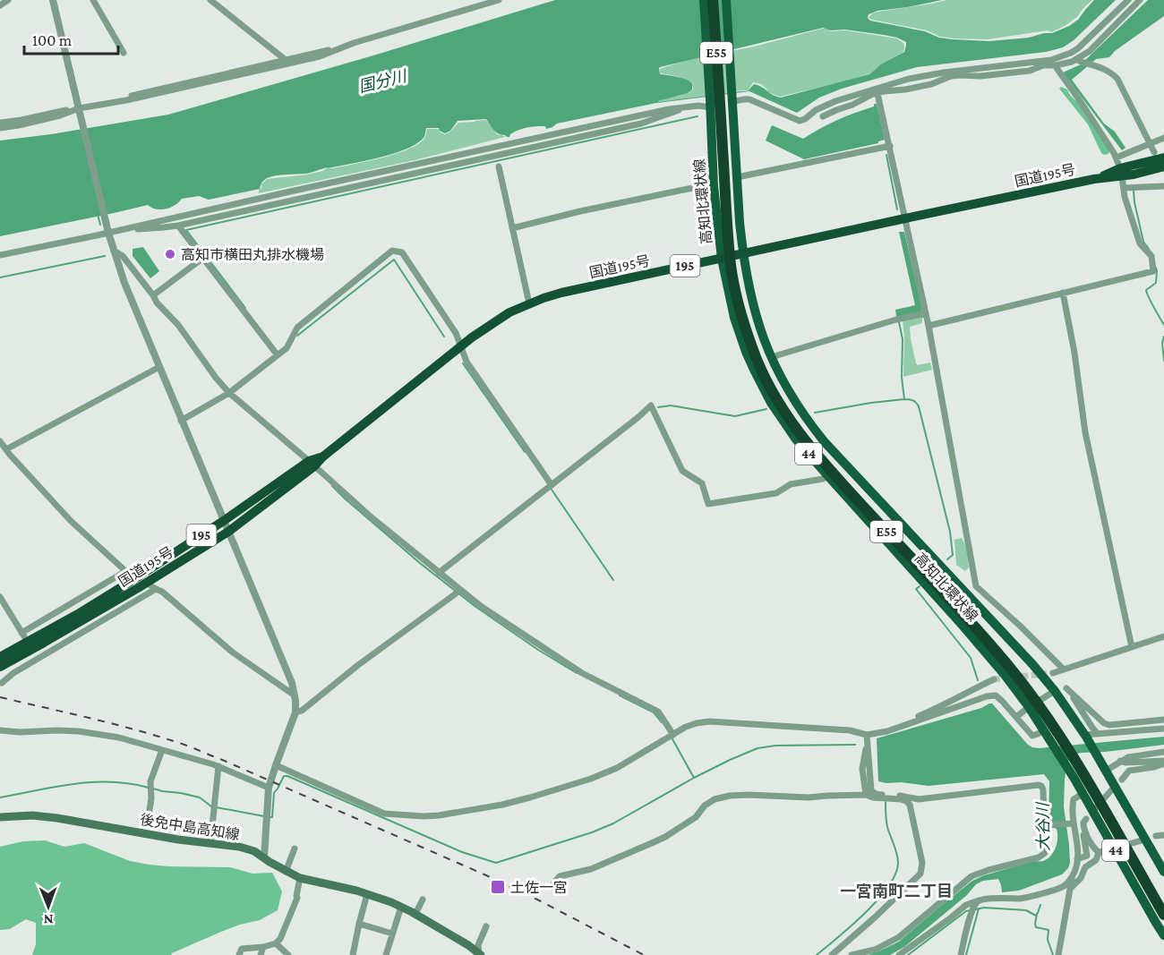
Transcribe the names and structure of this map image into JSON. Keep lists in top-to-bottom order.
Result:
{
  "streets": {
    "highway": ["E55", "国道195号", "195"],
    "main road": ["高知北環状線", "44", "後免中島高知線"]
  },
  "crossings": [
    ["E55", "高知北環状線"],
    ["国道195号", "高知北環状線"]
  ],
  "districts": ["一宮南町二丁目"],
  "water": ["国分川", "大谷川"],
  "places": {
    "other": ["高知市横田丸排水機場"],
    "transit": ["土佐一宮"]
  },
  "scale_bar": "100 m",
  "north": "bottom"
}
